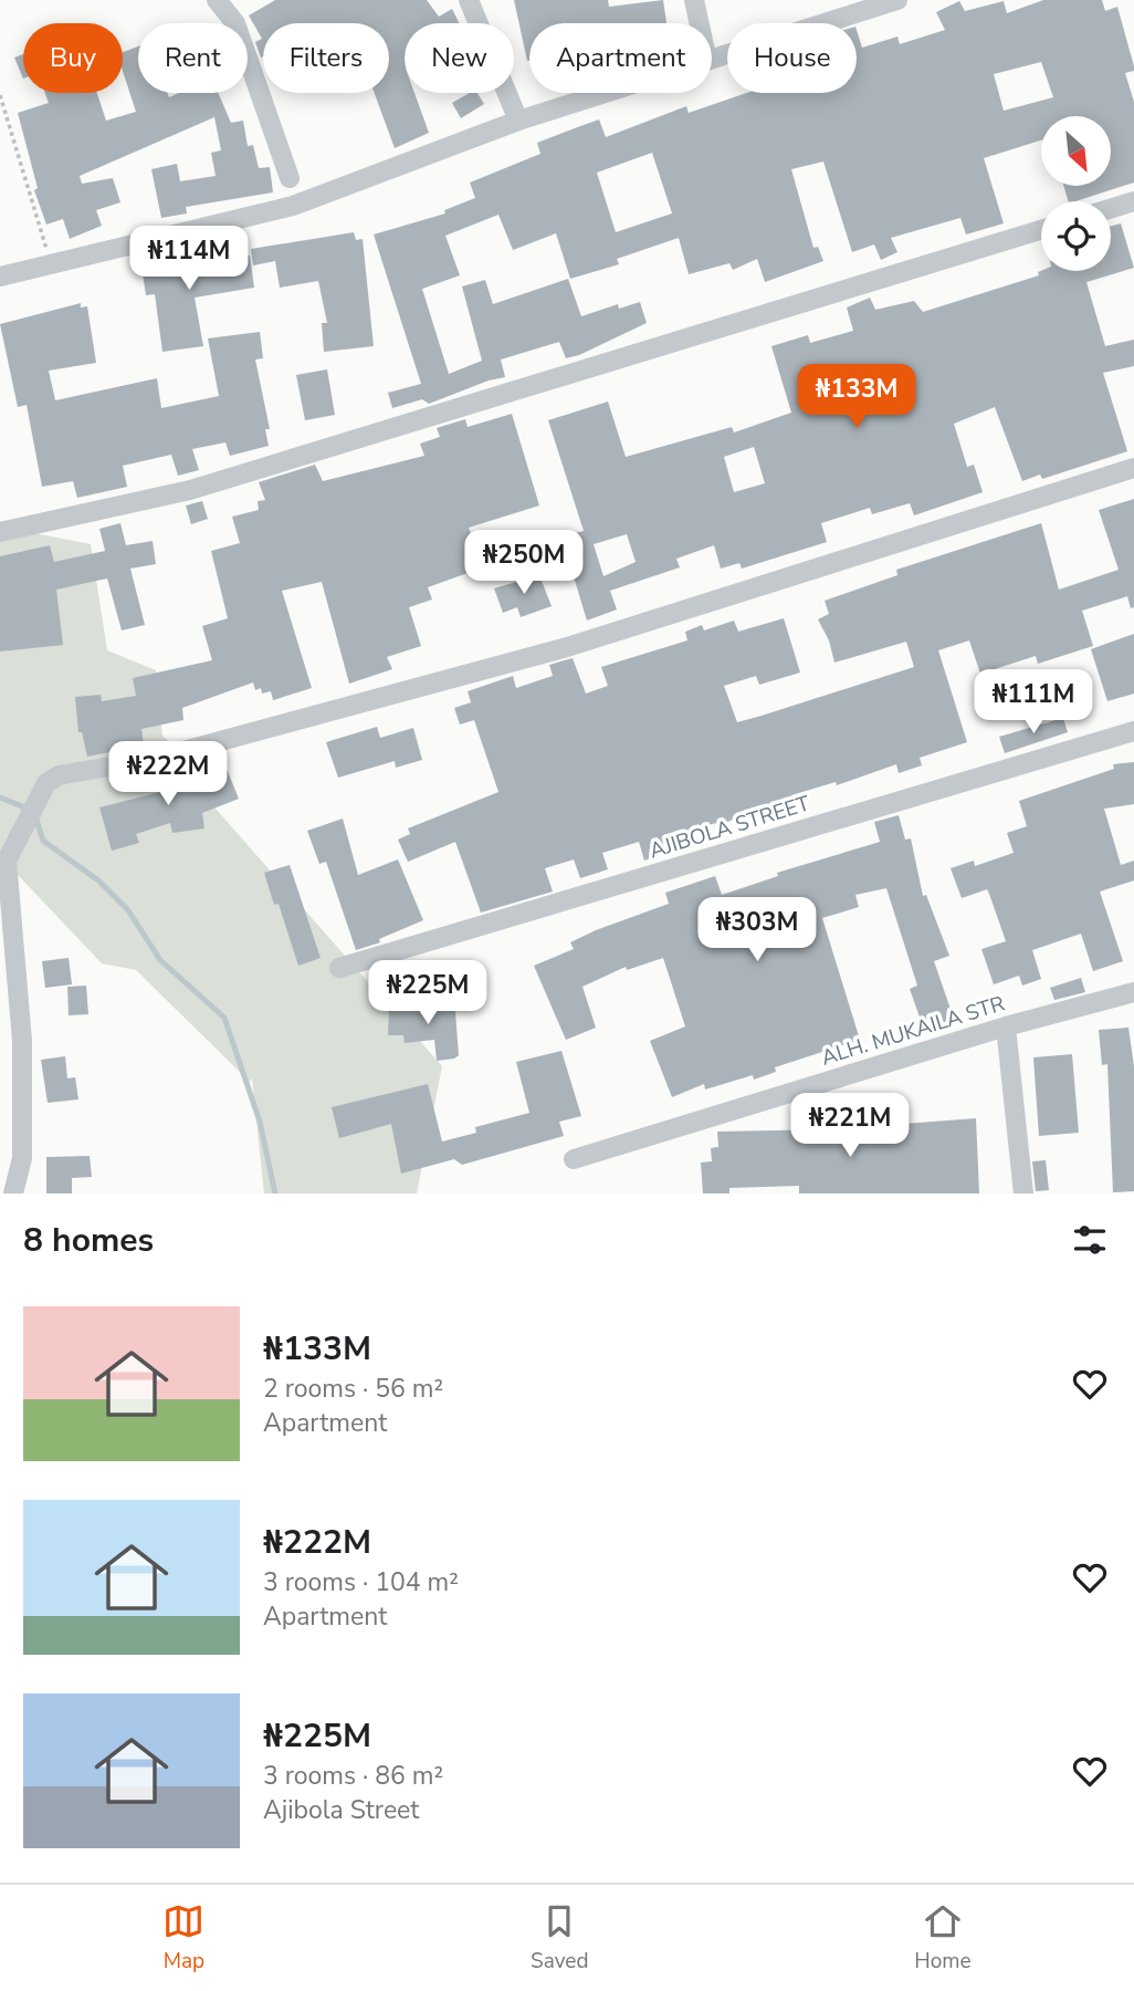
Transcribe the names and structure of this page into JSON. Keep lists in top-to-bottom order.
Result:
{
  "streets": {
    "street": ["AJIBOLA STREET", "ALH. MUKAILA STR"]
  },
  "north": "bottom right",
  "page": {
    "chip": [
      "Buy",
      "Rent",
      "Filters",
      "New",
      "Apartment",
      "House"
    ],
    "price": [
      "₦114M",
      "₦133M",
      "₦250M",
      "₦111M",
      "₦222M",
      "₦303M",
      "₦225M",
      "₦221M"
    ],
    "heading": "8 homes",
    "list": [
      {
        "name": "₦133M",
        "note": "2 rooms · 56 m² · Apartment"
      },
      {
        "name": "₦222M",
        "note": "3 rooms · 104 m² · Apartment"
      },
      {
        "name": "₦225M",
        "note": "3 rooms · 86 m² · Ajibola Street"
      }
    ],
    "tabs": ["Map", "Saved", "Home"]
  }
}
